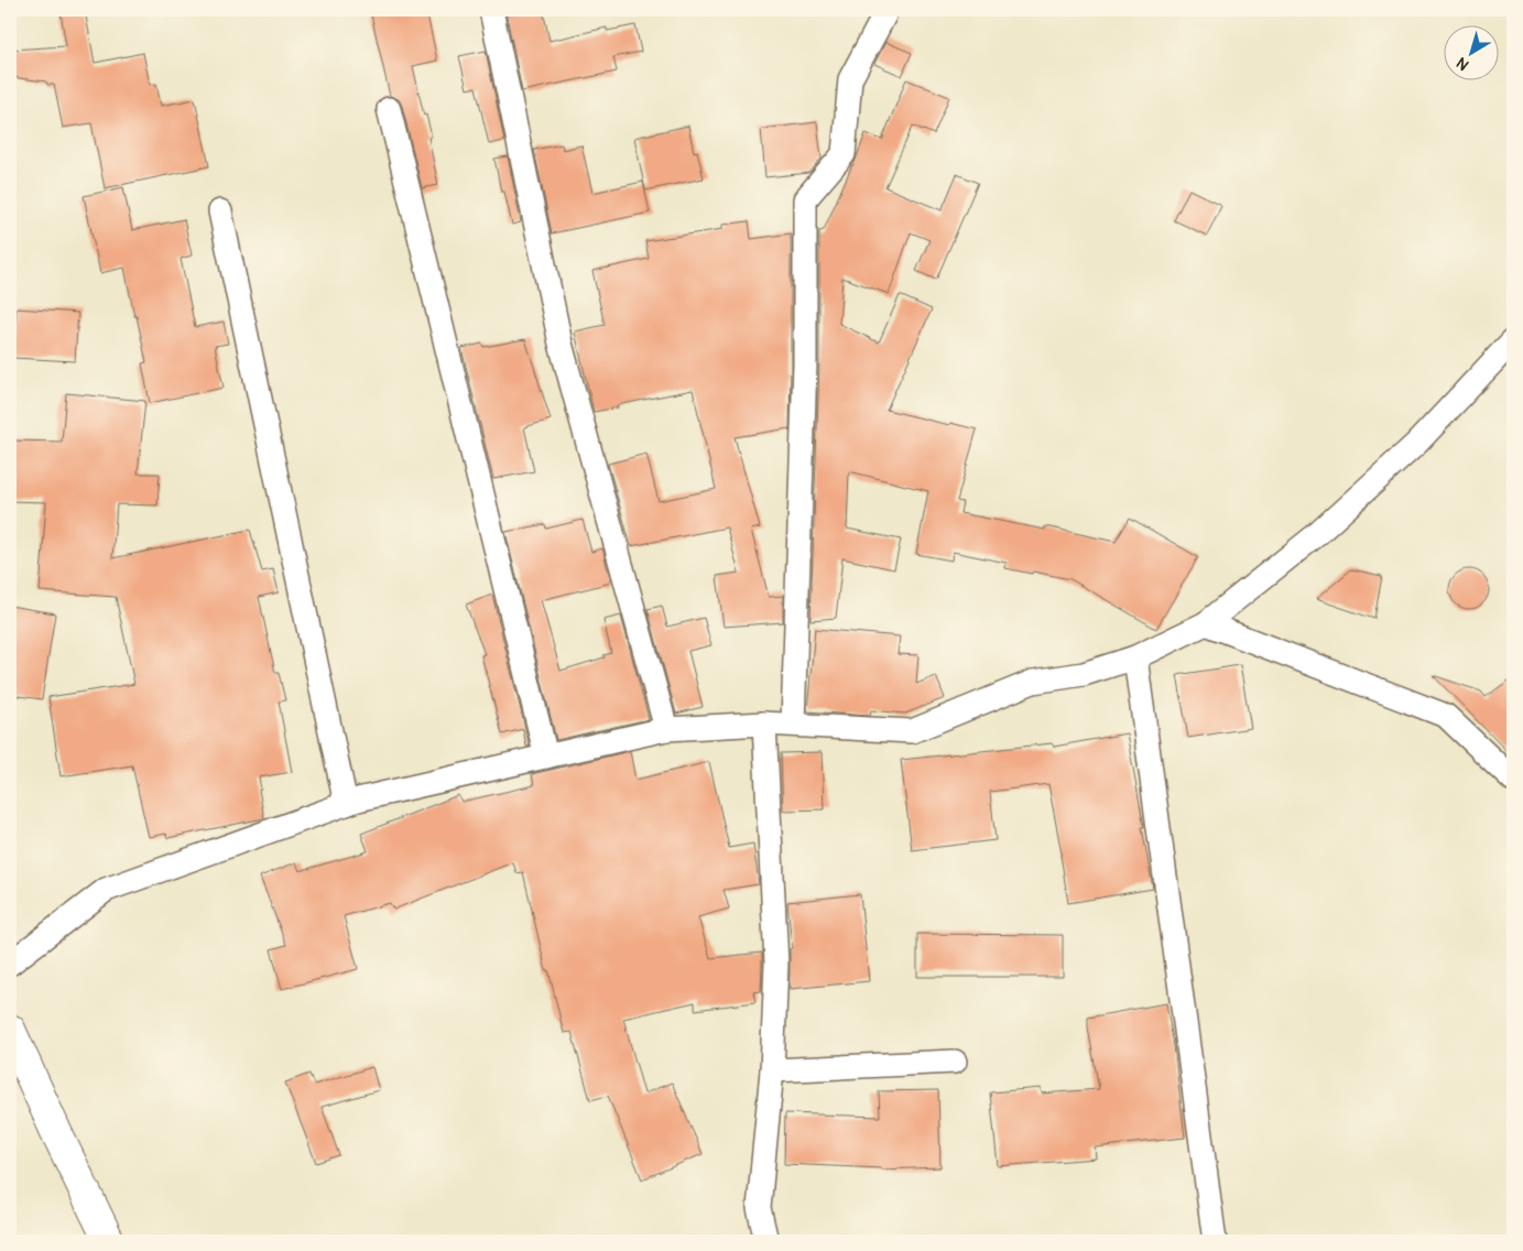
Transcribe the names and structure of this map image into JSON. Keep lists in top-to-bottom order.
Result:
{
  "north": "bottom left"
}
